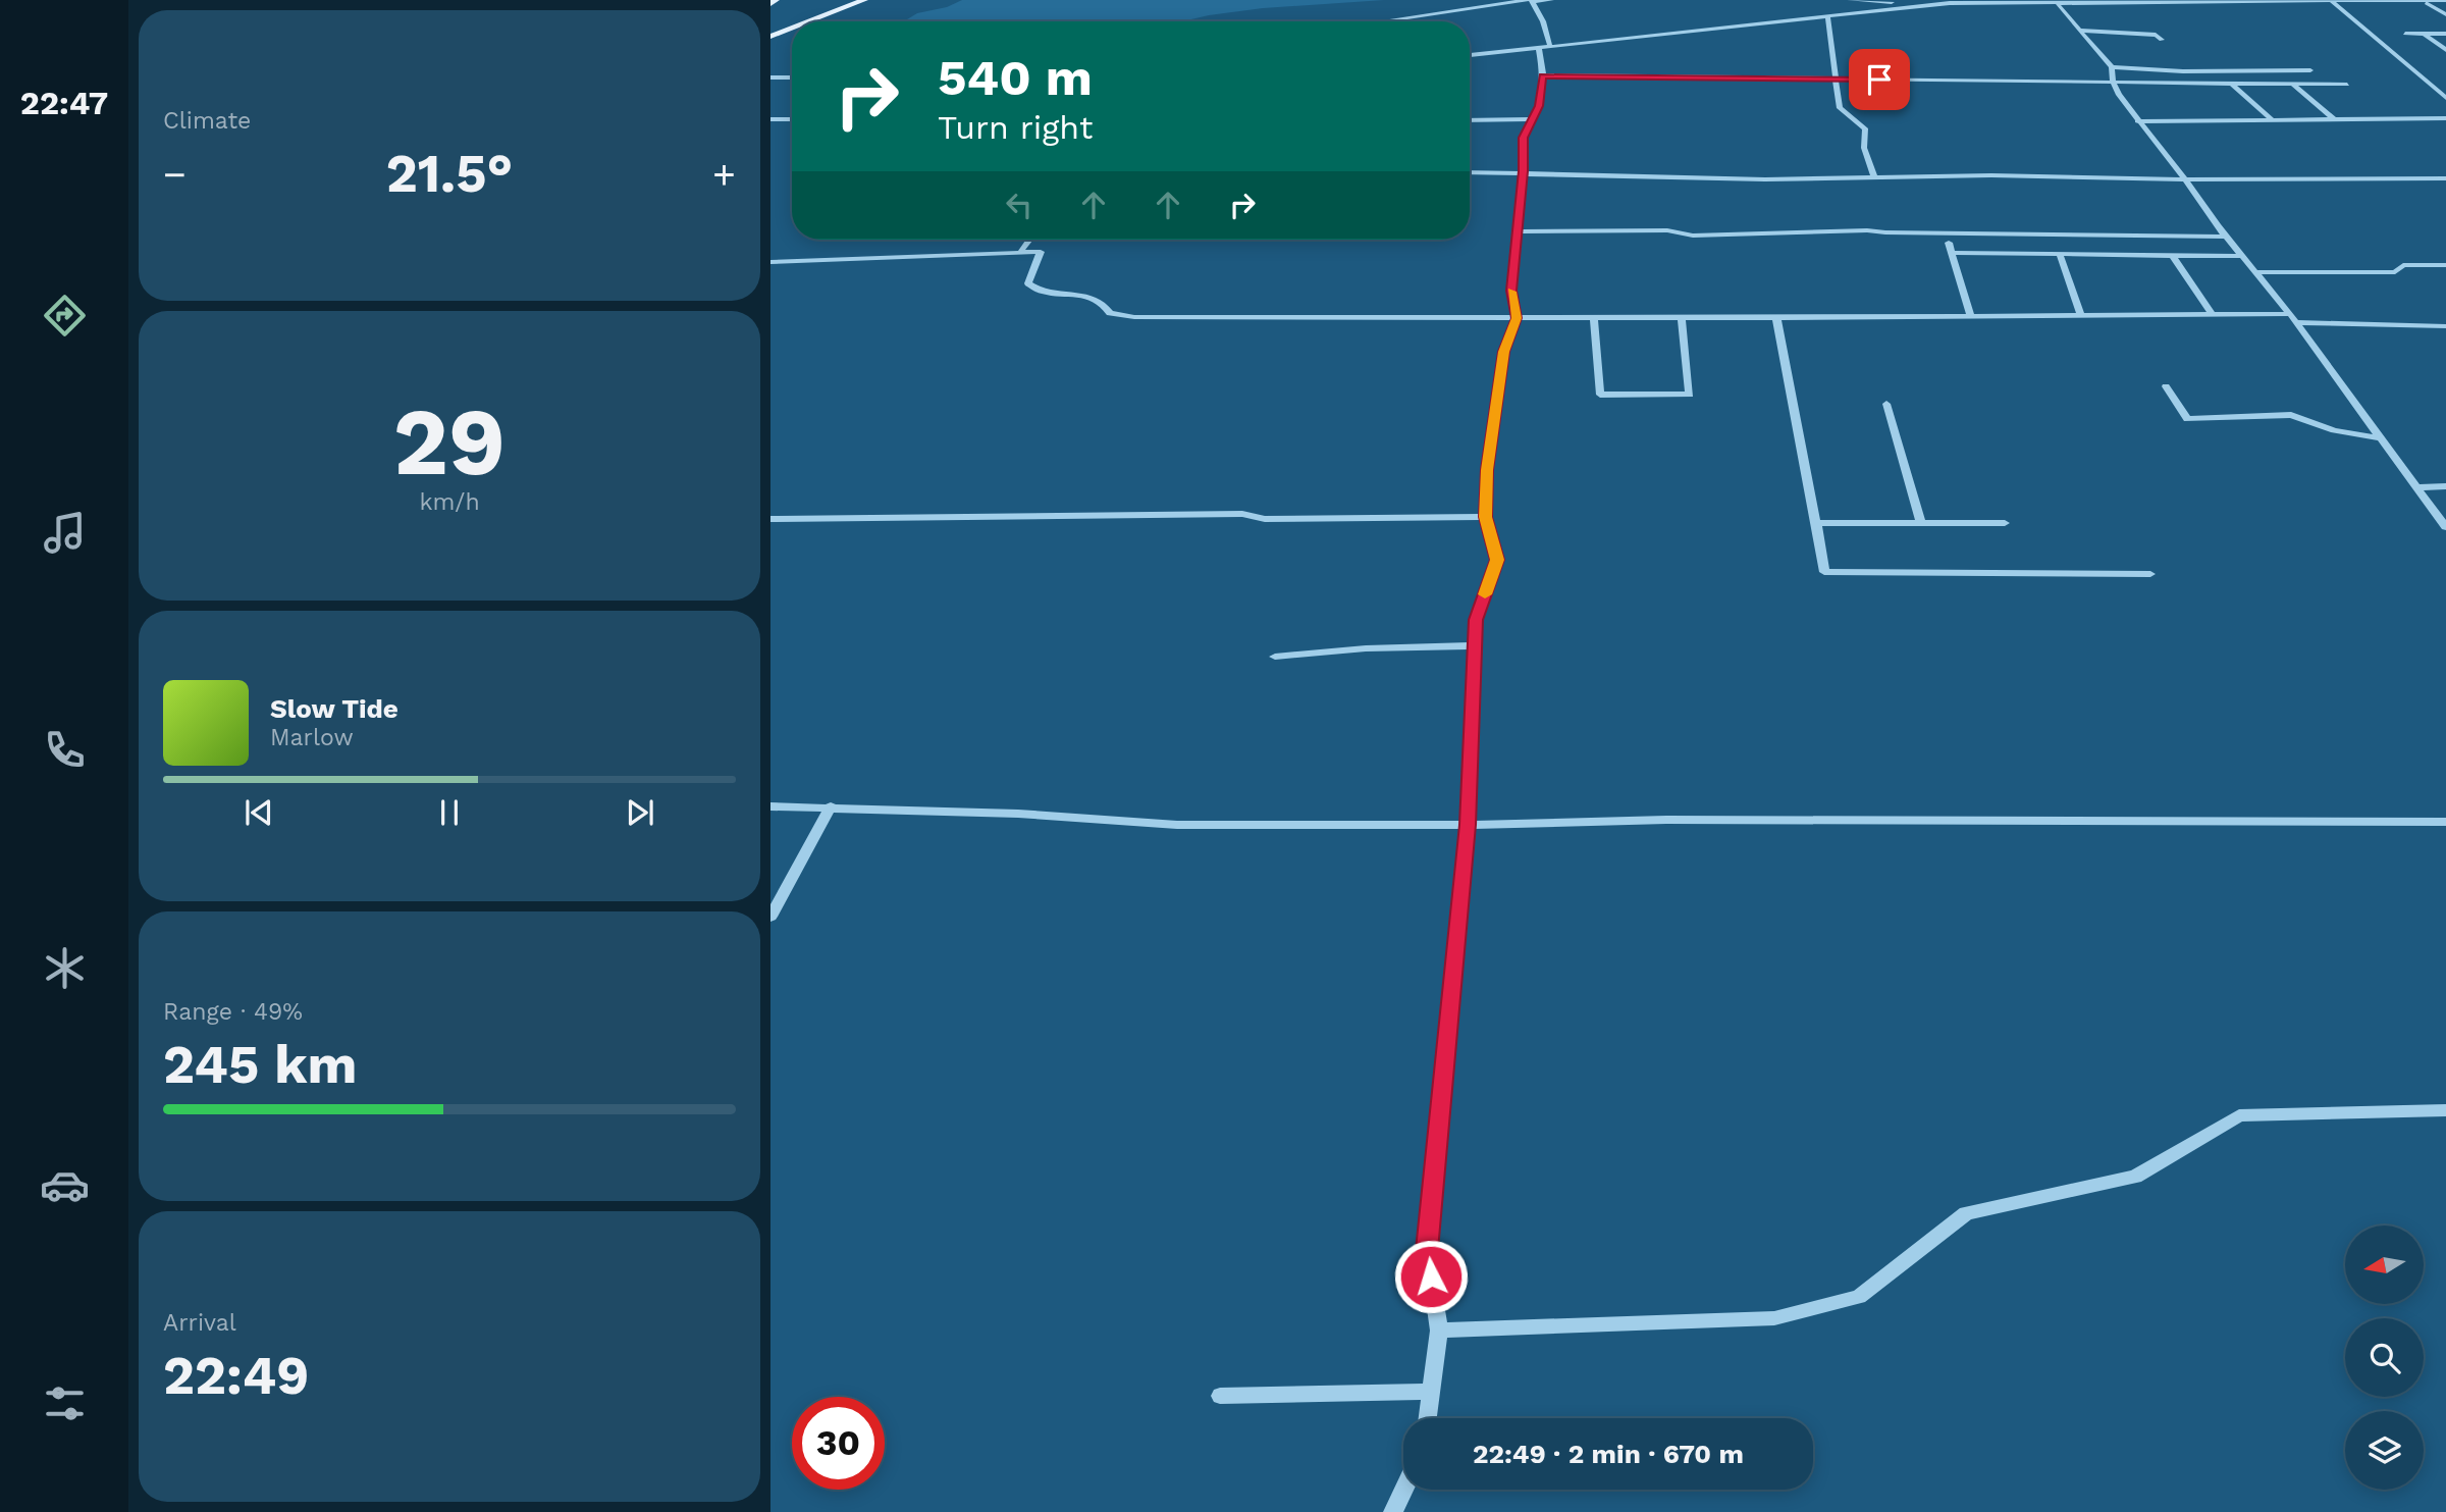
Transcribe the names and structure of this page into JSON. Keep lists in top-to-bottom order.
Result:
{
  "north": "left",
  "page": {
    "tabs": "22:47",
    "tile": [
      "Climate",
      ["29", "km/h"],
      ["Range · 49%", "245 km"],
      ["Arrival", "22:49"]
    ],
    "turn": ["540 m", "Turn right"],
    "heat": ["−", "21.5°", "+"],
    "song": ["Slow Tide", "Marlow"],
    "limit": "30",
    "trip": "22:49 · 2 min · 670 m"
  }
}
